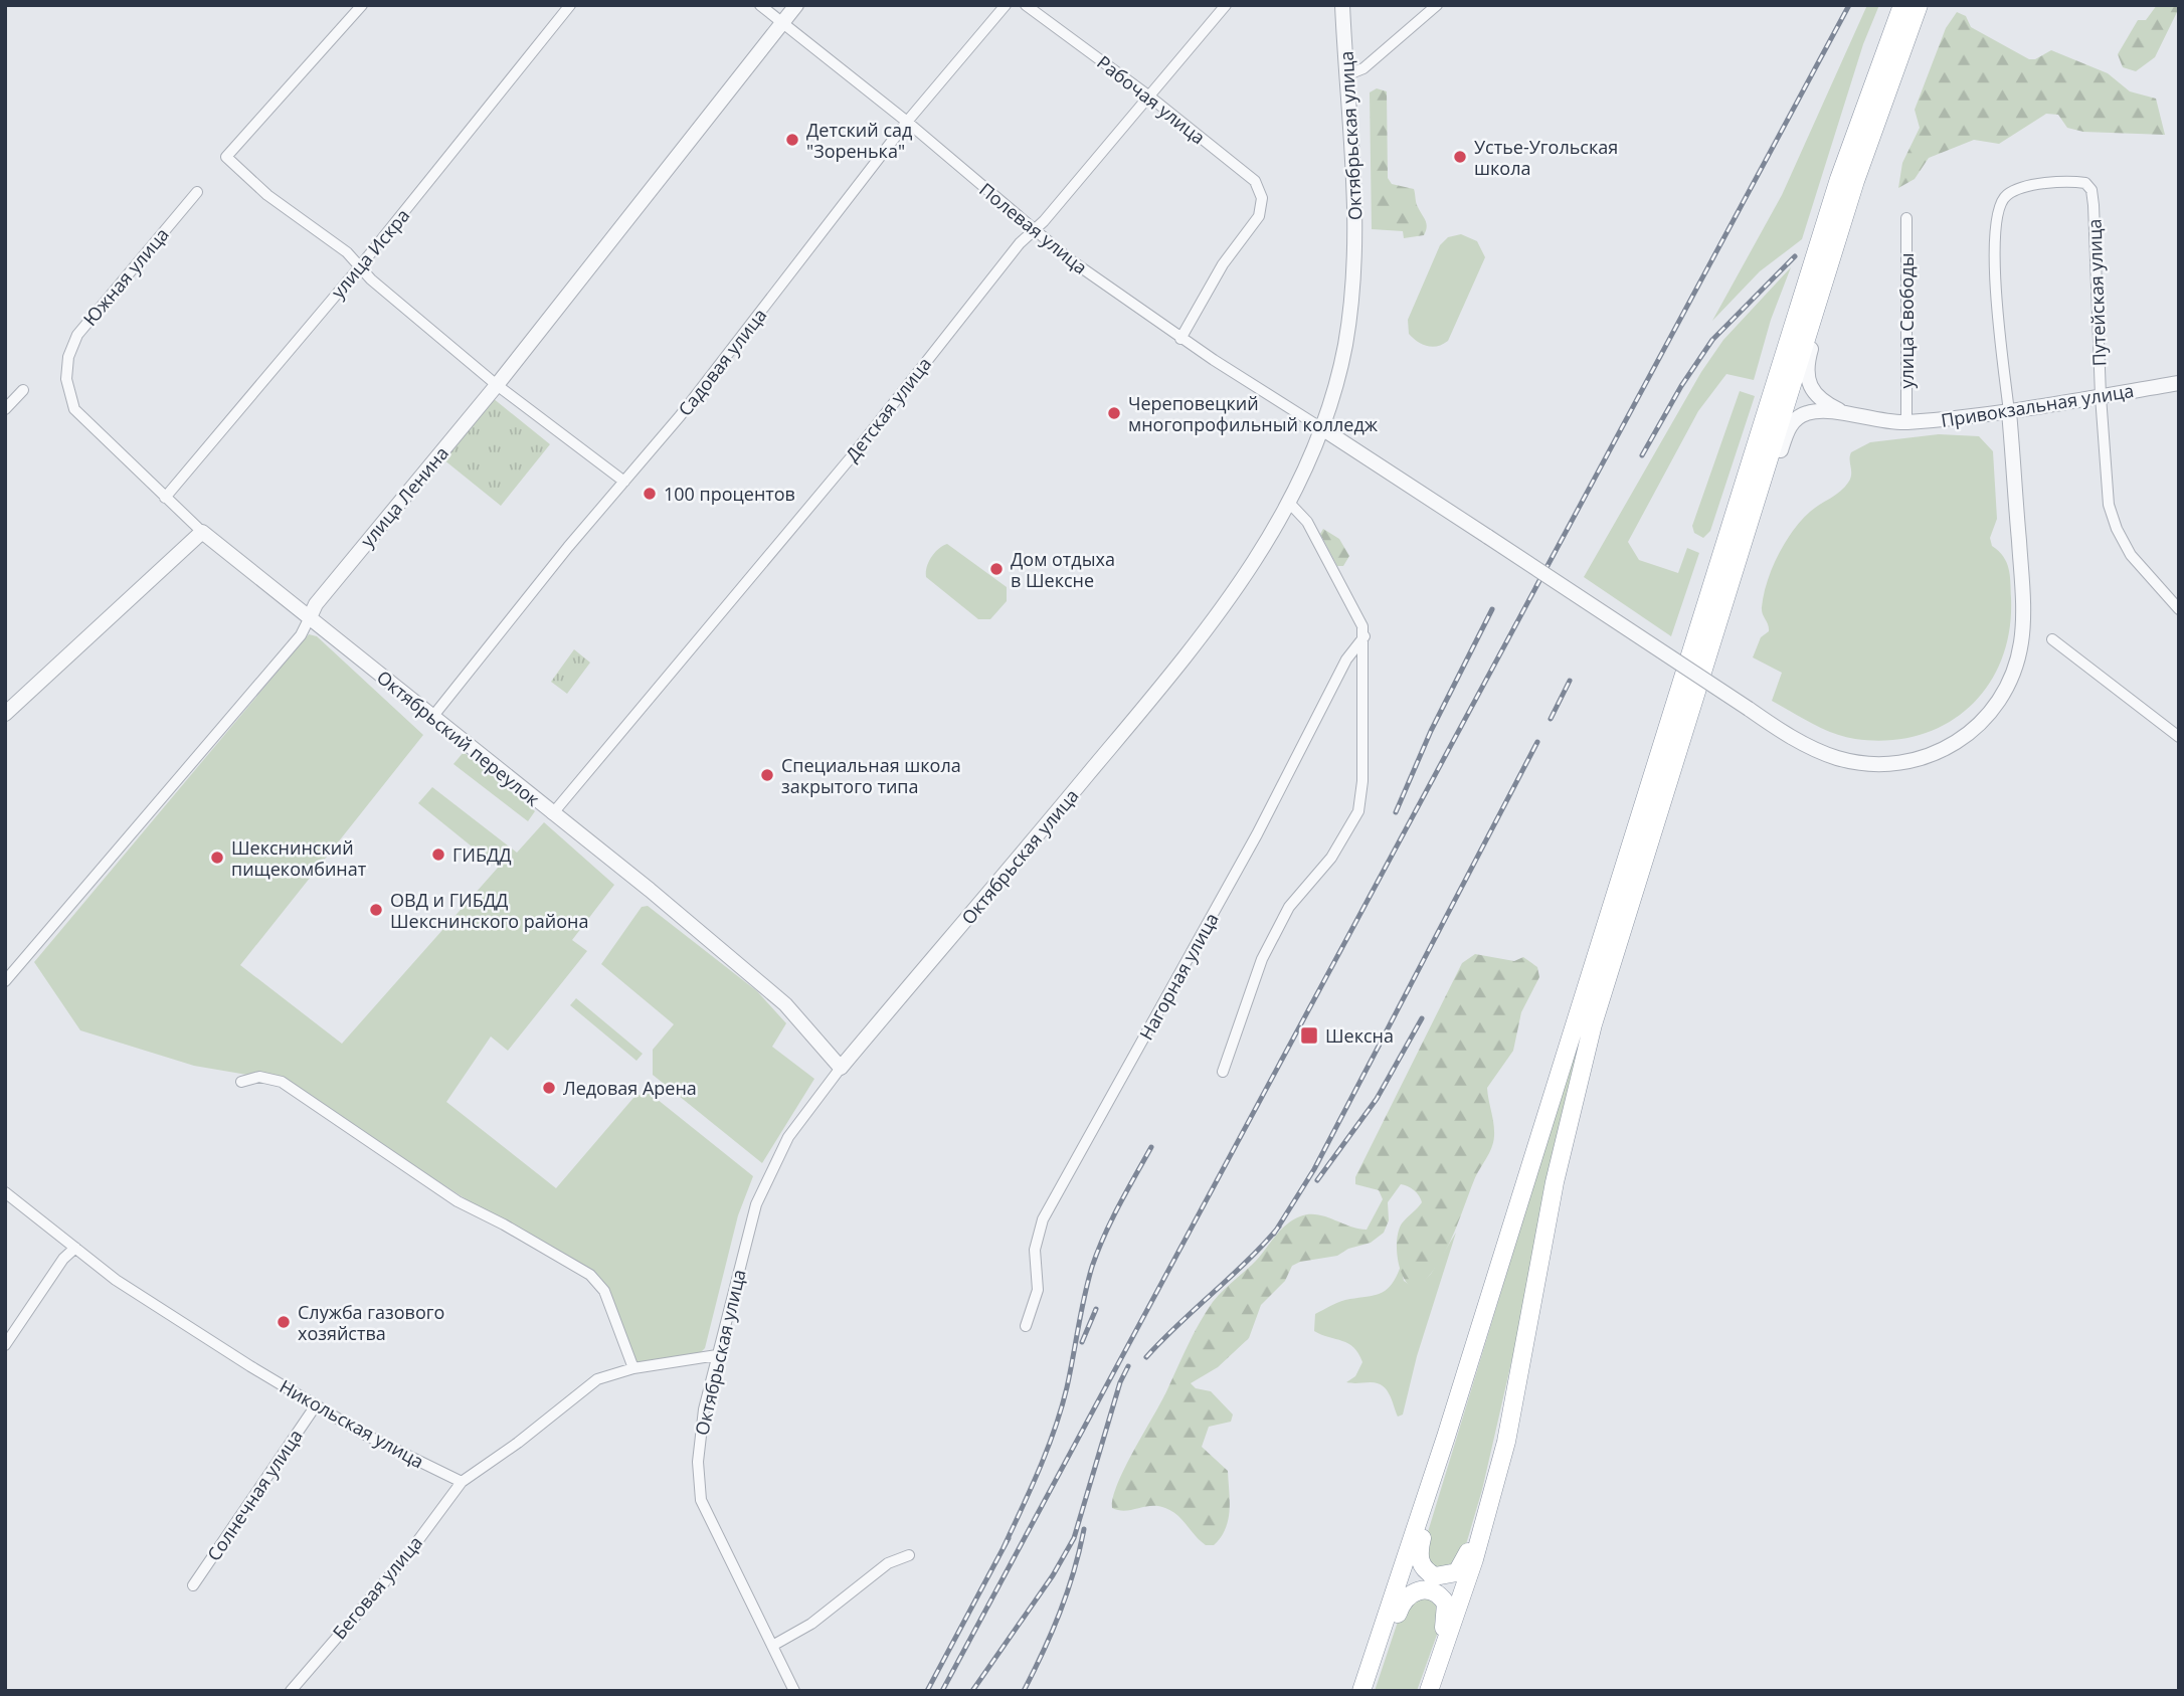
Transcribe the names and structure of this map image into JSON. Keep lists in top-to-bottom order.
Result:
{
  "streets": {
    "street": [
      "Рабочая улица",
      "Октябрьская улица",
      "Полевая улица",
      "улица Искра",
      "Южная улица",
      "Путейская улица",
      "улица Свободы",
      "Садовая улица",
      "Привокзальная улица",
      "Детская улица",
      "улица Ленина",
      "Октябрьский переулок",
      "Нагорная улица",
      "Никольская улица",
      "Солнечная улица",
      "Беговая улица"
    ]
  },
  "crossings": [
    ["Рабочая улица", "Полевая улица"],
    ["Рабочая улица", "Детская улица"],
    ["Октябрьская улица", "Полевая улица"],
    ["Октябрьская улица", "Октябрьский переулок"],
    ["Полевая улица", "Садовая улица"],
    ["Полевая улица", "Детская улица"],
    ["Полевая улица", "улица Ленина"],
    ["улица Искра", "Октябрьский переулок"],
    ["Южная улица", "Октябрьский переулок"],
    ["Путейская улица", "Привокзальная улица"],
    ["улица Свободы", "Привокзальная улица"],
    ["Садовая улица", "Октябрьский переулок"],
    ["Детская улица", "Октябрьский переулок"],
    ["улица Ленина", "Октябрьский переулок"],
    ["Никольская улица", "Солнечная улица"],
    ["Никольская улица", "Беговая улица"]
  ],
  "places": {
    "other": [
      "Детский сад \"Зоренька\"",
      "Устье-Угольская школа",
      "Череповецкий многопрофильный колледж",
      "100 процентов",
      "Дом отдыха в Шекснe",
      "Специальная школа закрытого типа",
      "ГИБДД",
      "Шекснинский пищекомбинат",
      "ОВД и ГИБДД Шекснинского района",
      "Ледовая Арена",
      "Служба газового хозяйства"
    ],
    "transit": ["Шексна"]
  }
}
